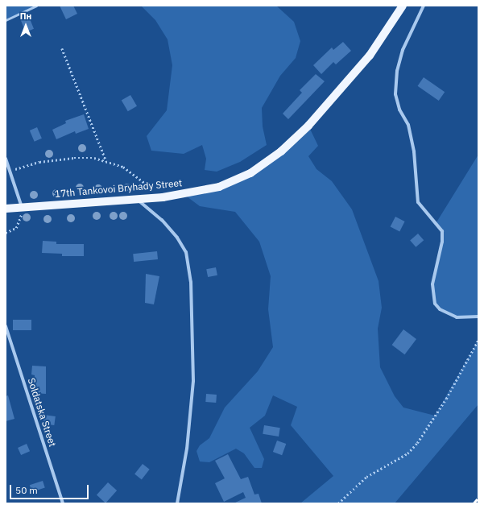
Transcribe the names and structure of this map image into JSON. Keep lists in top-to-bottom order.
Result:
{
  "streets": {
    "main road": ["17th Tankovoi Bryhady Street"],
    "street": ["Soldatska Street"]
  },
  "scale_bar": "50 m",
  "north": "top"
}
